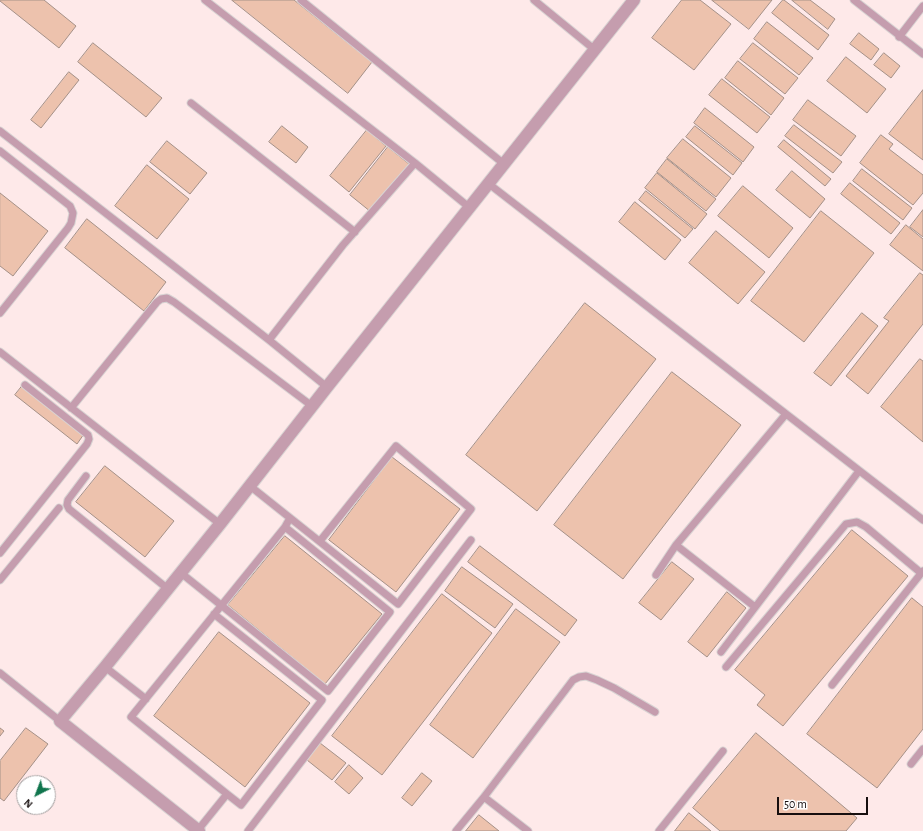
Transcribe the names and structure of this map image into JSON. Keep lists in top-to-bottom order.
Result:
{
  "scale_bar": "50 m",
  "north": "bottom left"
}
